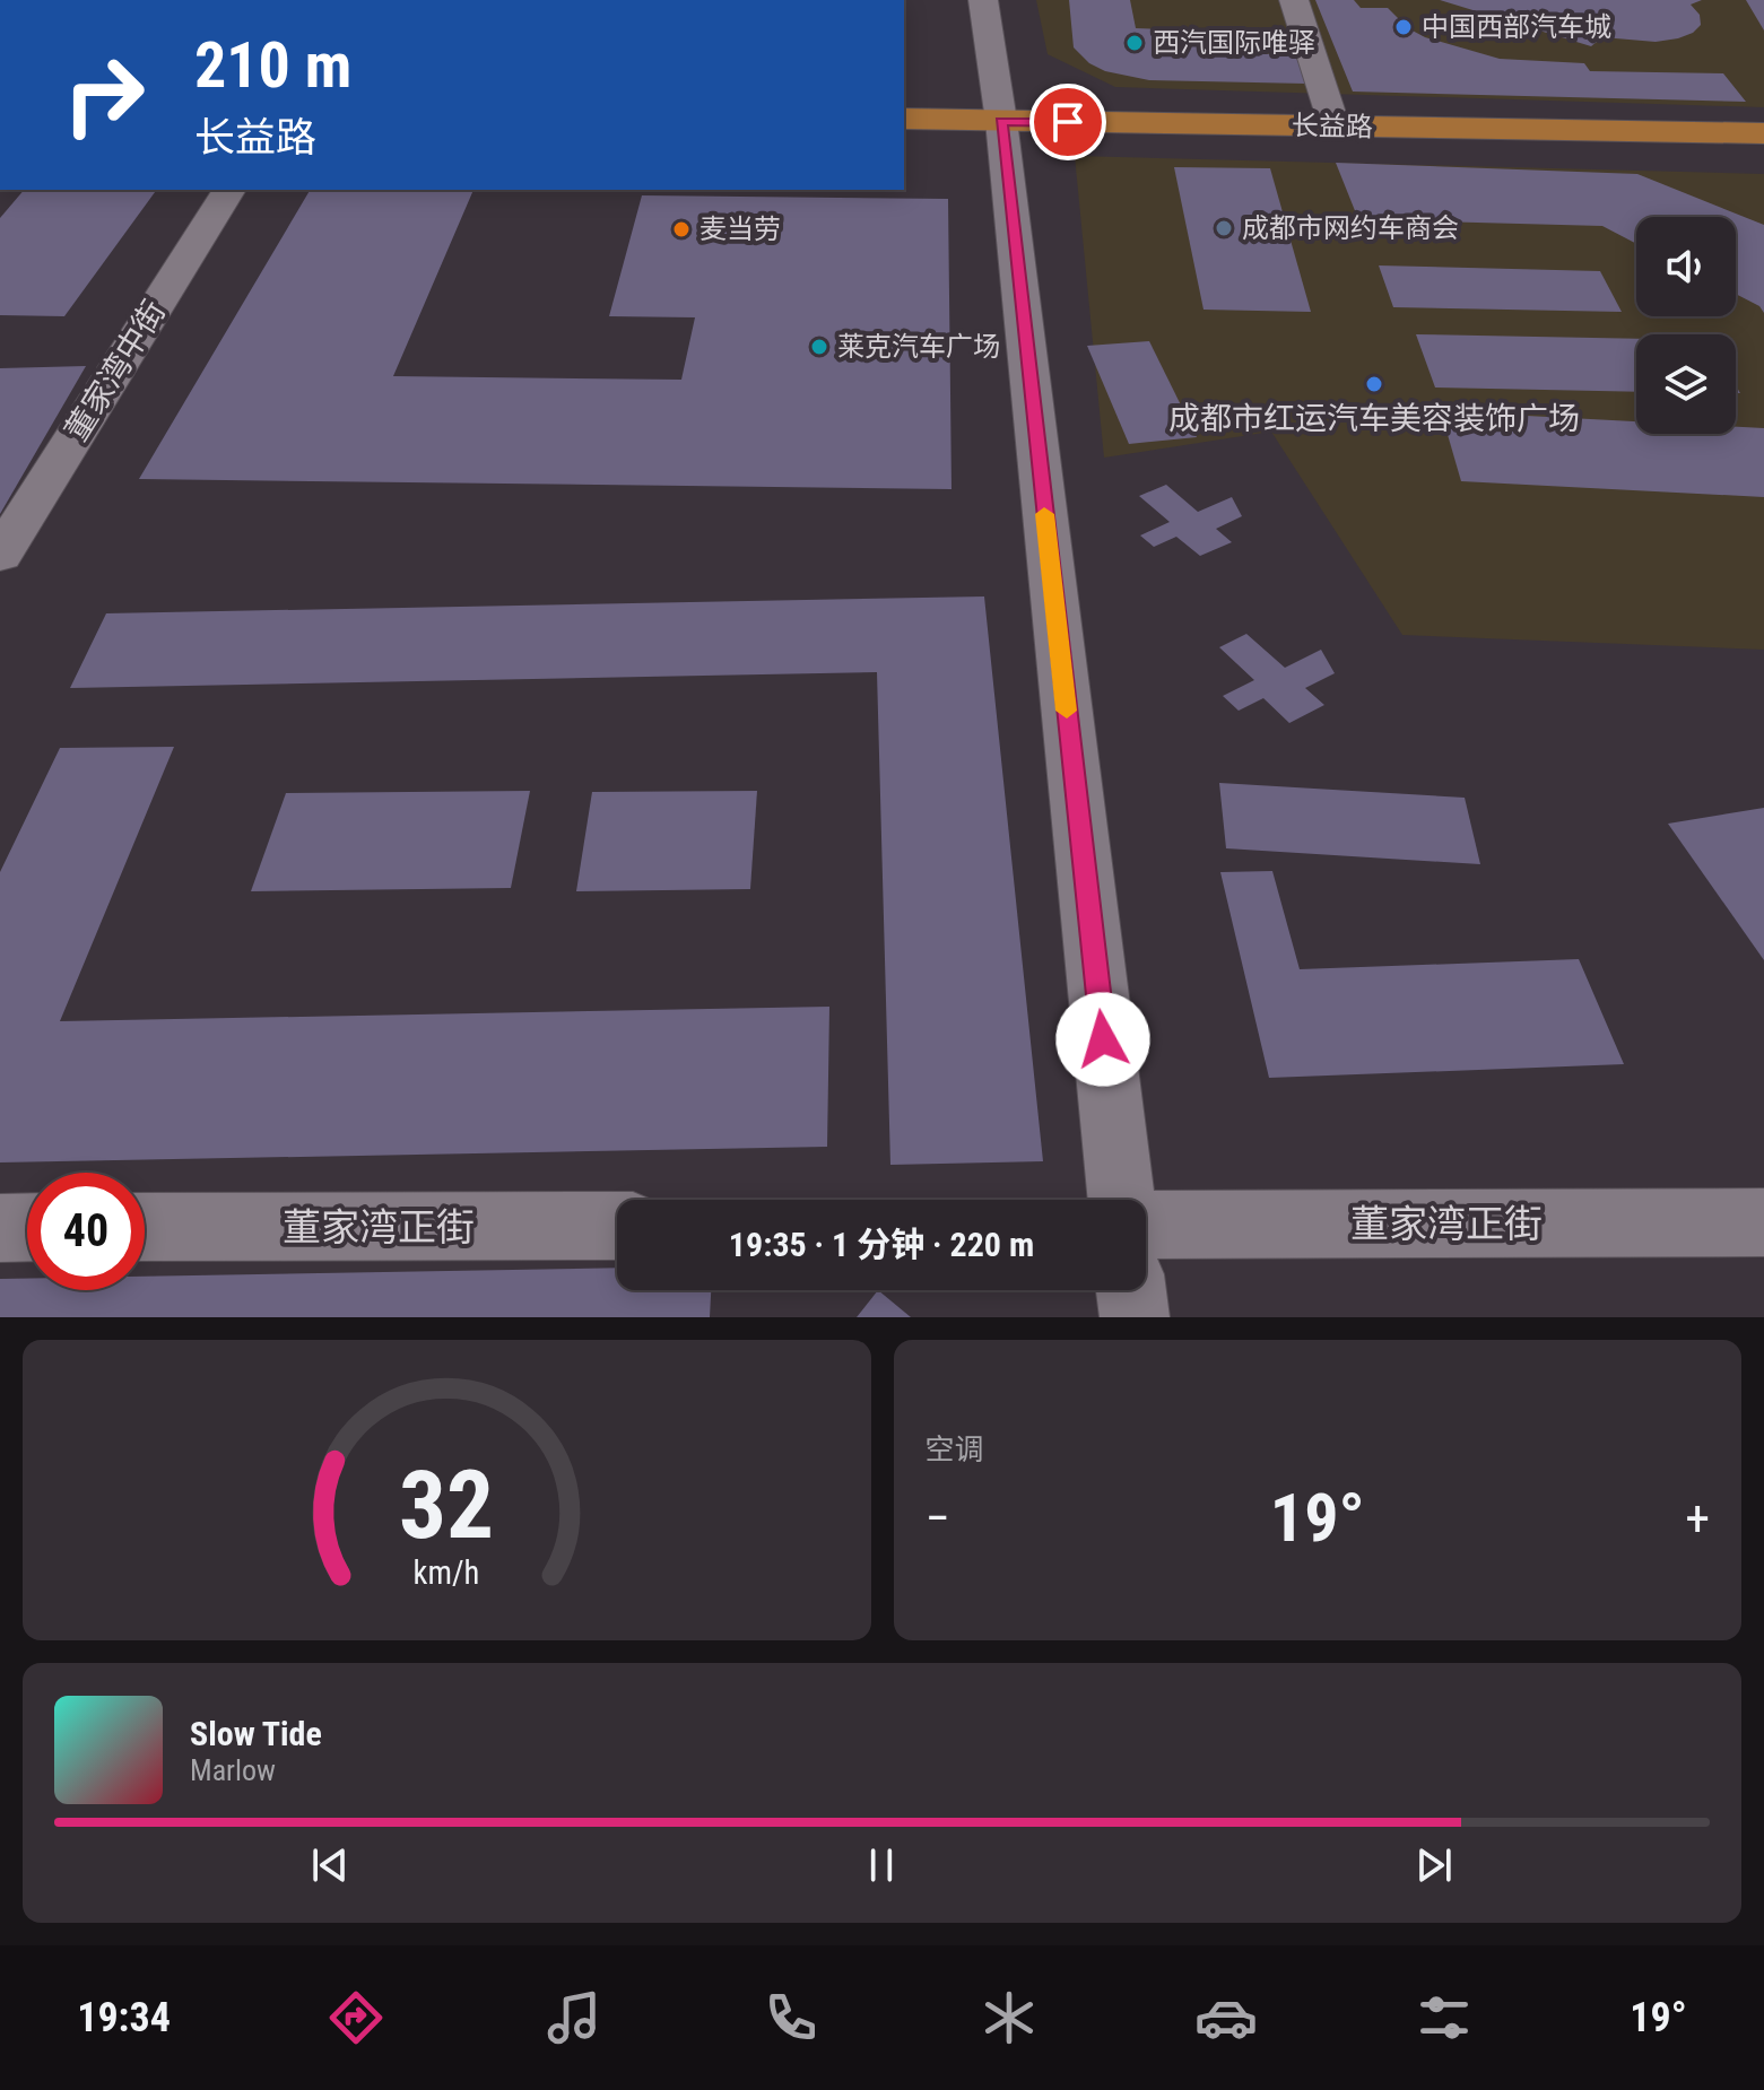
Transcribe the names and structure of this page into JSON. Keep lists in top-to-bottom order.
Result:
{
  "streets": {
    "main road": ["长益路"],
    "street": ["董家湾中街", "董家湾正街"]
  },
  "places": [
    "中国西部汽车城",
    "西汽国际唯驿",
    "成都市网约车商会",
    "麦当劳",
    "莱克汽车广场",
    "成都市红运汽车美容装饰广场"
  ],
  "page": {
    "turn": ["210 m", "长益路"],
    "limit": "40",
    "trip": "19:35 · 1 分钟 · 220 m",
    "tile": "空调",
    "heat": ["−", "19°", "+"],
    "song": ["Slow Tide", "Marlow"],
    "tabs": ["19:34", "19°"],
    "gauge": ["32", "km/h"]
  }
}
